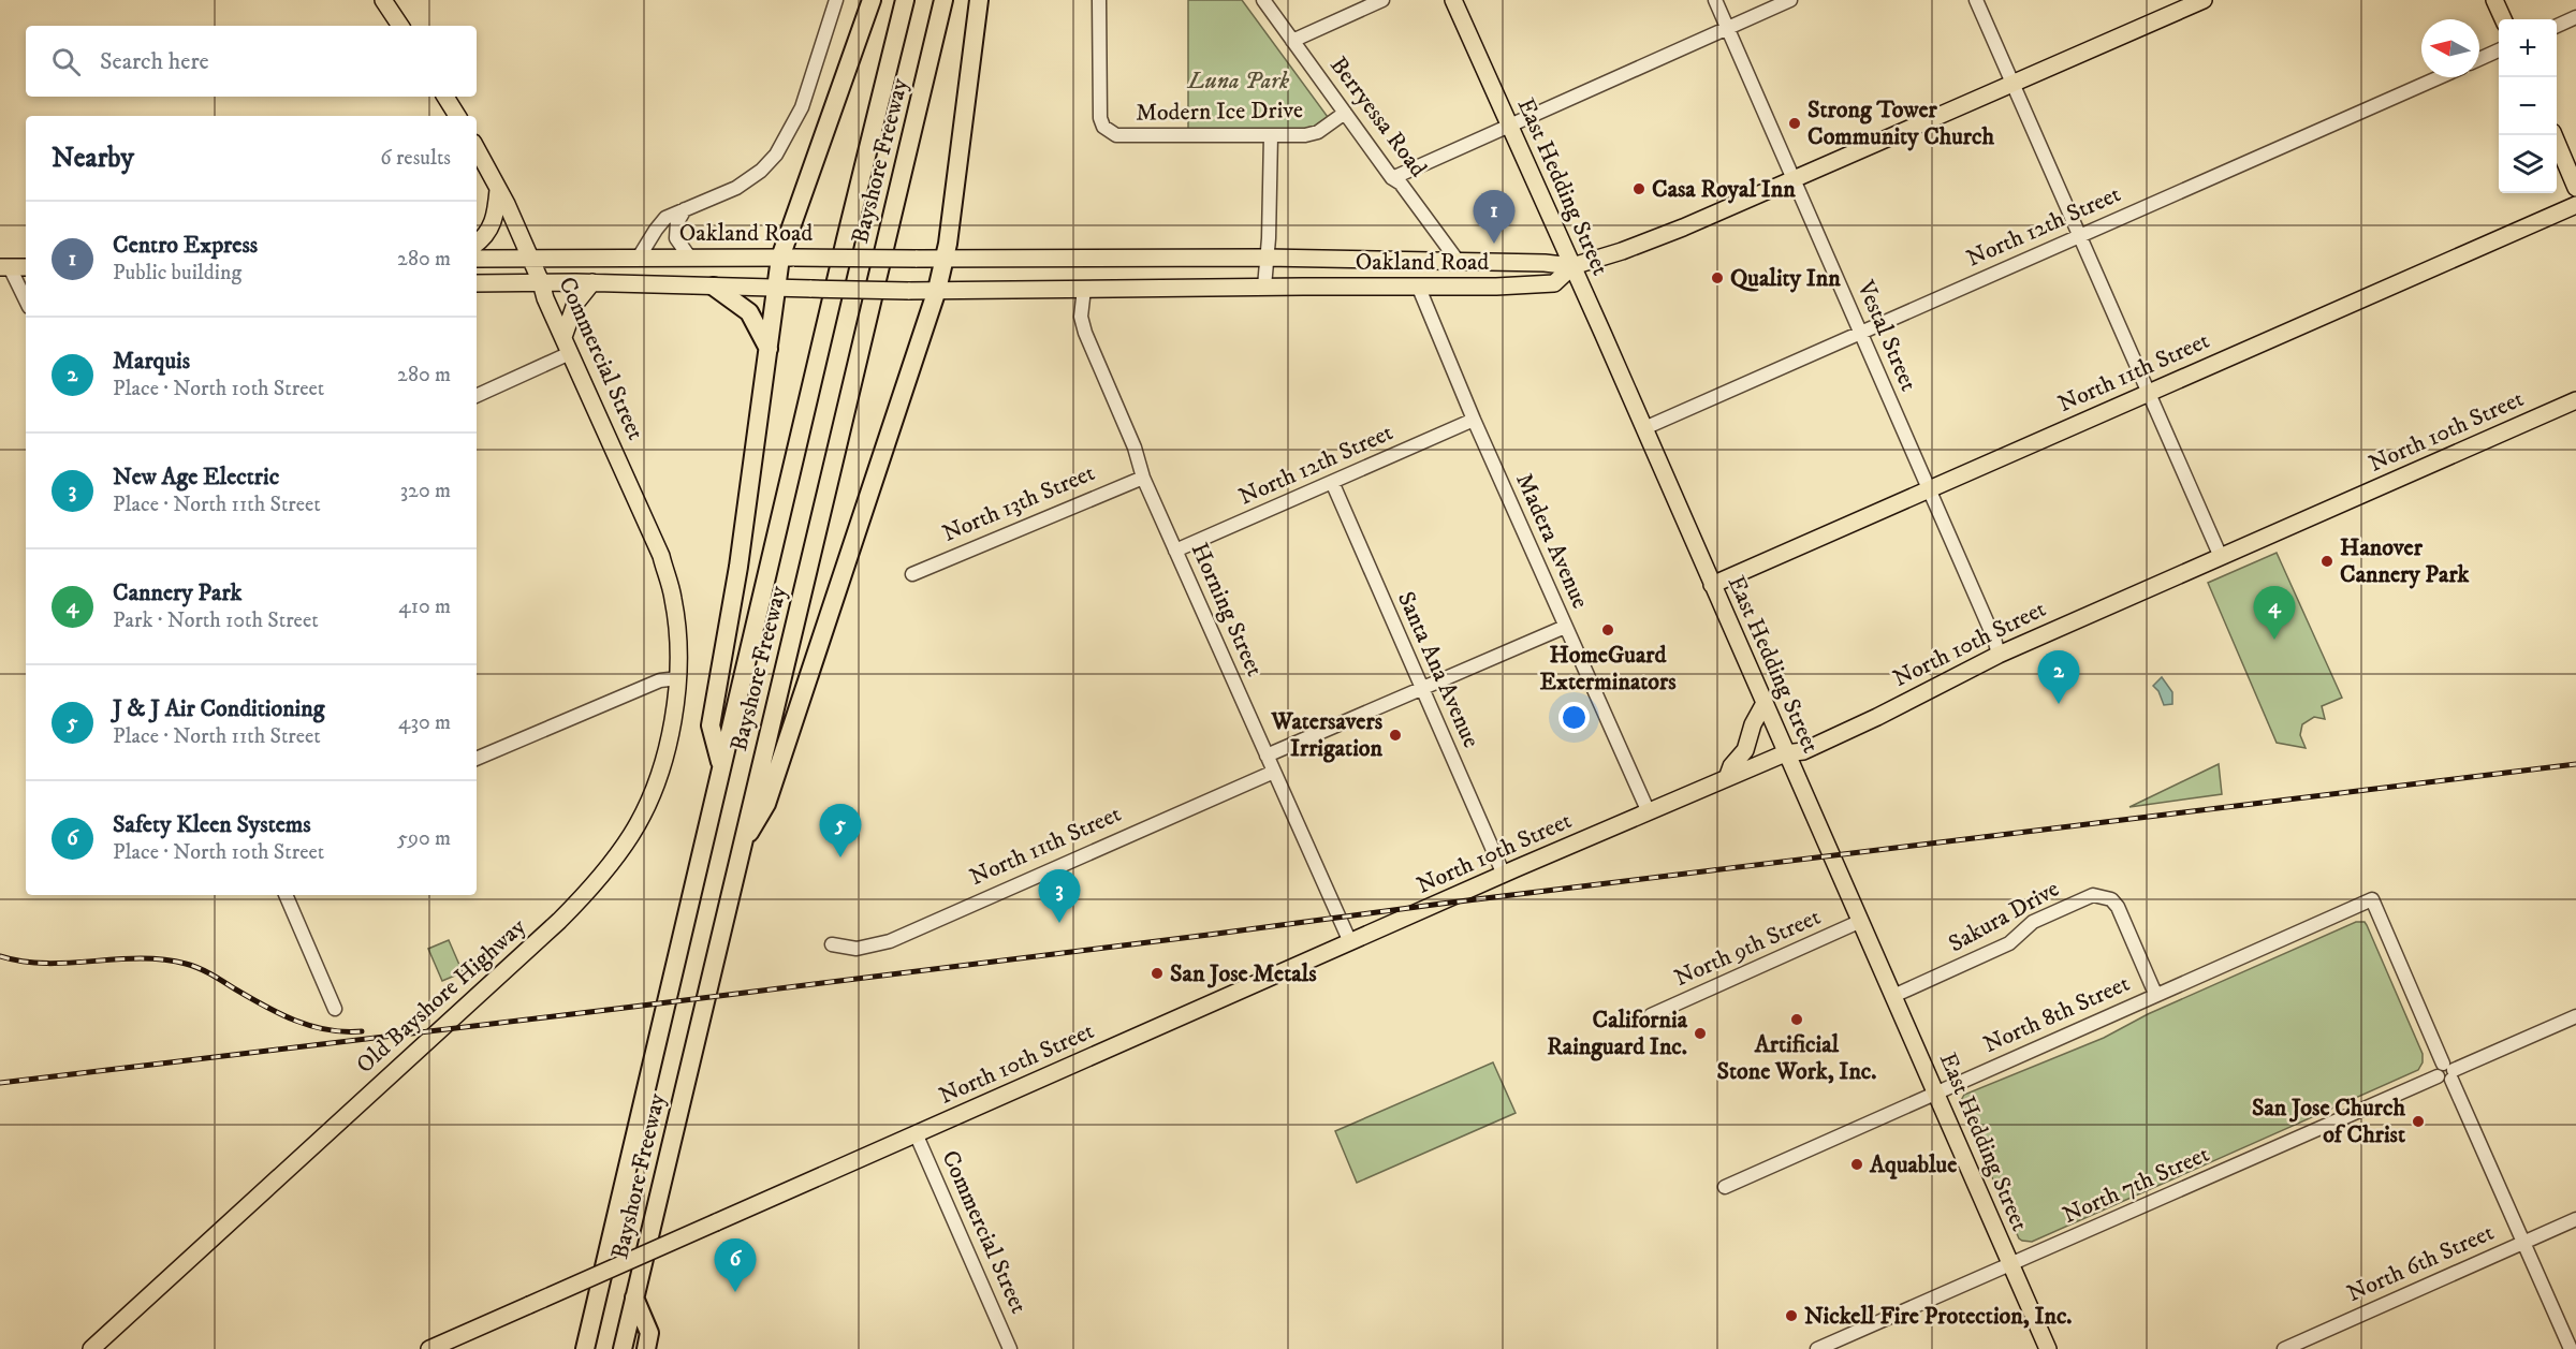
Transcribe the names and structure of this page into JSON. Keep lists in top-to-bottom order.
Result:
{
  "streets": {
    "highway": ["Bayshore Freeway"],
    "main road": [
      "East Hedding Street",
      "Oakland Road",
      "Commercial Street",
      "North 11th Street",
      "North 10th Street",
      "Old Bayshore Highway"
    ],
    "street": [
      "Modern Ice Drive",
      "Berryessa Road",
      "North 12th Street",
      "Vestal Street",
      "North 13th Street",
      "Madera Avenue",
      "Horning Street",
      "Santa Ana Avenue",
      "Sakura Drive",
      "North 9th Street",
      "North 8th Street",
      "North 7th Street",
      "North 6th Street"
    ]
  },
  "crossings": [
    ["Modern Ice Drive", "Berryessa Road"],
    ["Berryessa Road", "Oakland Road"],
    ["East Hedding Street", "North 12th Street"],
    ["East Hedding Street", "Oakland Road"],
    ["East Hedding Street", "North 11th Street"],
    ["East Hedding Street", "North 10th Street"],
    ["East Hedding Street", "Sakura Drive"],
    ["East Hedding Street", "North 9th Street"],
    ["East Hedding Street", "North 8th Street"],
    ["East Hedding Street", "North 7th Street"],
    ["North 12th Street", "Vestal Street"],
    ["North 12th Street", "Madera Avenue"],
    ["North 12th Street", "Horning Street"],
    ["North 12th Street", "Santa Ana Avenue"],
    ["Oakland Road", "Commercial Street"],
    ["Oakland Road", "Madera Avenue"],
    ["Oakland Road", "Horning Street"],
    ["Vestal Street", "North 11th Street"],
    ["Vestal Street", "North 10th Street"],
    ["Commercial Street", "North 10th Street"],
    ["Commercial Street", "Old Bayshore Highway"],
    ["North 11th Street", "Horning Street"],
    ["North 10th Street", "Madera Avenue"],
    ["North 10th Street", "Horning Street"],
    ["North 10th Street", "Santa Ana Avenue"],
    ["North 13th Street", "Horning Street"],
    ["Sakura Drive", "North 8th Street"],
    ["North 8th Street", "North 7th Street"]
  ],
  "parks": ["Luna Park"],
  "places": [
    "Strong Tower Community Church",
    "Casa Royal Inn",
    "Quality Inn",
    "Hanover Cannery Park",
    "HomeGuard Exterminators",
    "Watersavers Irrigation",
    "San Jose Metals",
    "Artificial Stone Work, Inc.",
    "California Rainguard Inc.",
    "San Jose Church of Christ",
    "Aquablue",
    "Nickell Fire Protection, Inc."
  ],
  "north": "left",
  "page": {
    "map_buttons": ["+", "−"],
    "search": "Search here",
    "heading": ["Nearby", "6 results"],
    "pins": [
      "1",
      "4",
      "2",
      "5",
      "3",
      "6"
    ],
    "list": [
      {
        "mark": "1",
        "name": "Centro Express",
        "note": "Public building",
        "value": "280 m"
      },
      {
        "mark": "2",
        "name": "Marquis",
        "note": "Place · North 10th Street",
        "value": "280 m"
      },
      {
        "mark": "3",
        "name": "New Age Electric",
        "note": "Place · North 11th Street",
        "value": "320 m"
      },
      {
        "mark": "4",
        "name": "Cannery Park",
        "note": "Park · North 10th Street",
        "value": "410 m"
      },
      {
        "mark": "5",
        "name": "J & J Air Conditioning",
        "note": "Place · North 11th Street",
        "value": "430 m"
      },
      {
        "mark": "6",
        "name": "Safety Kleen Systems",
        "note": "Place · North 10th Street",
        "value": "590 m"
      }
    ]
  }
}
